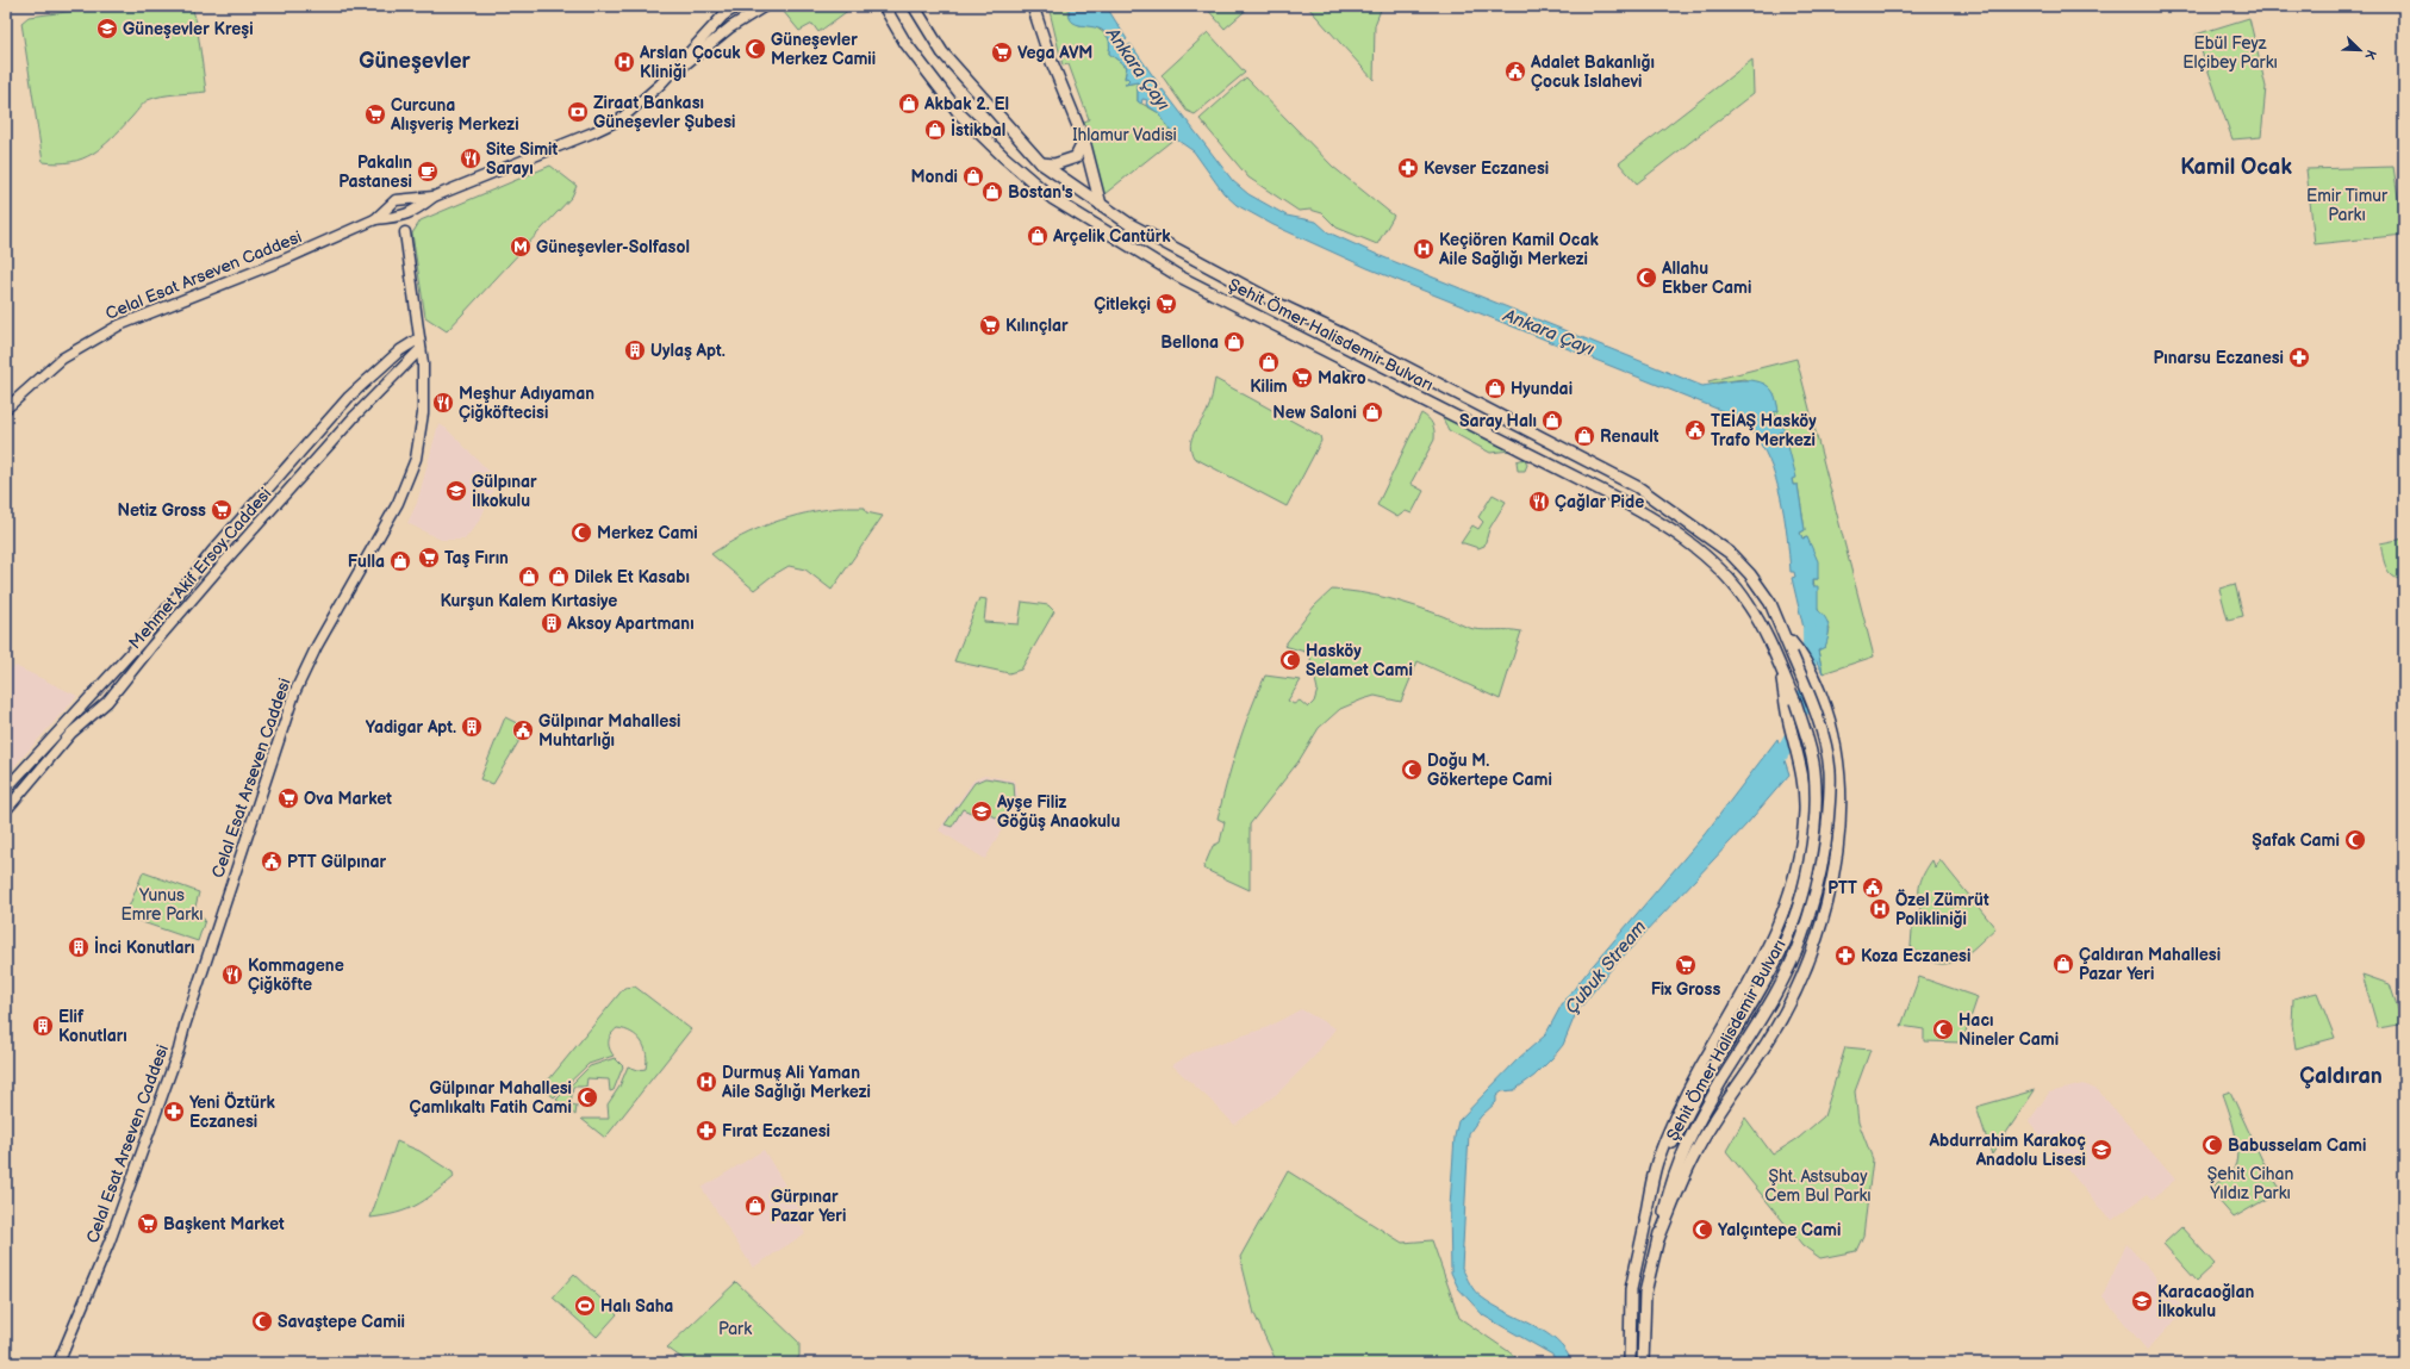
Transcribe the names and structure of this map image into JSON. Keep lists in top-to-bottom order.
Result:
{
  "streets": {
    "main road": ["Celal Esat Arseven Caddesi", "Şehit Ömer Halisdemir Bulvarı", "Mehmet Akif Ersoy Caddesi"]
  },
  "crossings": [
    ["Celal Esat Arseven Caddesi", "Mehmet Akif Ersoy Caddesi"]
  ],
  "districts": ["Güneşevler", "Kamil Ocak", "Çaldıran"],
  "water": ["Ankara Çayı", "Çubuk Stream"],
  "parks": [
    "Ebül Feyz Elçibey Parkı",
    "Ihlamur Vadisi",
    "Emir Timur Parkı",
    "Yunus Emre Parkı",
    "Şehit Cihan Yıldız Parkı",
    "Şht. Astsubay Cem Bul Parkı",
    "Park"
  ],
  "places": {
    "school or university": [
      "Güneşevler Kreşi",
      "Gülpınar İlkokulu",
      "Ayşe Filiz Göğüş Anaokulu",
      "Abdurrahim Karakoç Anadolu Lisesi",
      "Karacaoğlan İlkokulu"
    ],
    "mosque": [
      "Güneşevler Merkez Camii",
      "Allahu Ekber Cami",
      "Merkez Cami",
      "Hasköy Selamet Cami",
      "Doğu M. Gökertepe Cami",
      "Şafak Cami",
      "Hacı Nineler Cami",
      "Gülpınar Mahallesi Çamlıkaltı Fatih Cami",
      "Babusselam Cami",
      "Yalçıntepe Cami",
      "Savaştepe Camii"
    ],
    "supermarket": [
      "Vega AVM",
      "Curcuna Alışveriş Merkezi",
      "Çitlekçi",
      "Kılınçlar",
      "Makro",
      "Netiz Gross",
      "Taş Fırın",
      "Ova Market",
      "Fix Gross",
      "Başkent Market"
    ],
    "hospital": [
      "Arslan Çocuk Kliniği",
      "Keçiören Kamil Ocak Aile Sağlığı Merkezi",
      "Özel Zümrüt Polikliniği",
      "Durmuş Ali Yaman Aile Sağlığı Merkezi"
    ],
    "public building": [
      "Adalet Bakanlığı Çocuk Islahevi",
      "TEİAŞ Hasköy Trafo Merkezi",
      "Gülpınar Mahallesi Muhtarlığı",
      "PTT Gülpınar",
      "PTT"
    ],
    "shop": [
      "Akbak 2. El",
      "İstikbal",
      "Mondi",
      "Bostan's",
      "Arçelik Cantürk",
      "Bellona",
      "Kilim",
      "Hyundai",
      "New Saloni",
      "Saray Halı",
      "Renault",
      "Fulla",
      "Kurşun Kalem Kırtasiye",
      "Dilek Et Kasabı",
      "Çaldıran Mahallesi Pazar Yeri",
      "Gürpınar Pazar Yeri"
    ],
    "bank": ["Ziraat Bankası Güneşevler Şubesi"],
    "restaurant": [
      "Site Simit Sarayı",
      "Meşhur Adıyaman Çiğköftecisi",
      "Çağlar Pide",
      "Kommagene Çiğköfte"
    ],
    "pharmacy": [
      "Kevser Eczanesi",
      "Pınarsu Eczanesi",
      "Koza Eczanesi",
      "Yeni Öztürk Eczanesi",
      "Fırat Eczanesi"
    ],
    "cafe": ["Pakalın Pastanesi"],
    "metro station": ["Güneşevler-Solfasol"],
    "building": [
      "Uylaş Apt.",
      "Aksoy Apartmanı",
      "Yadigar Apt.",
      "İnci Konutları",
      "Elif Konutları"
    ],
    "sports": ["Halı Saha"]
  },
  "north": "bottom right"
}
